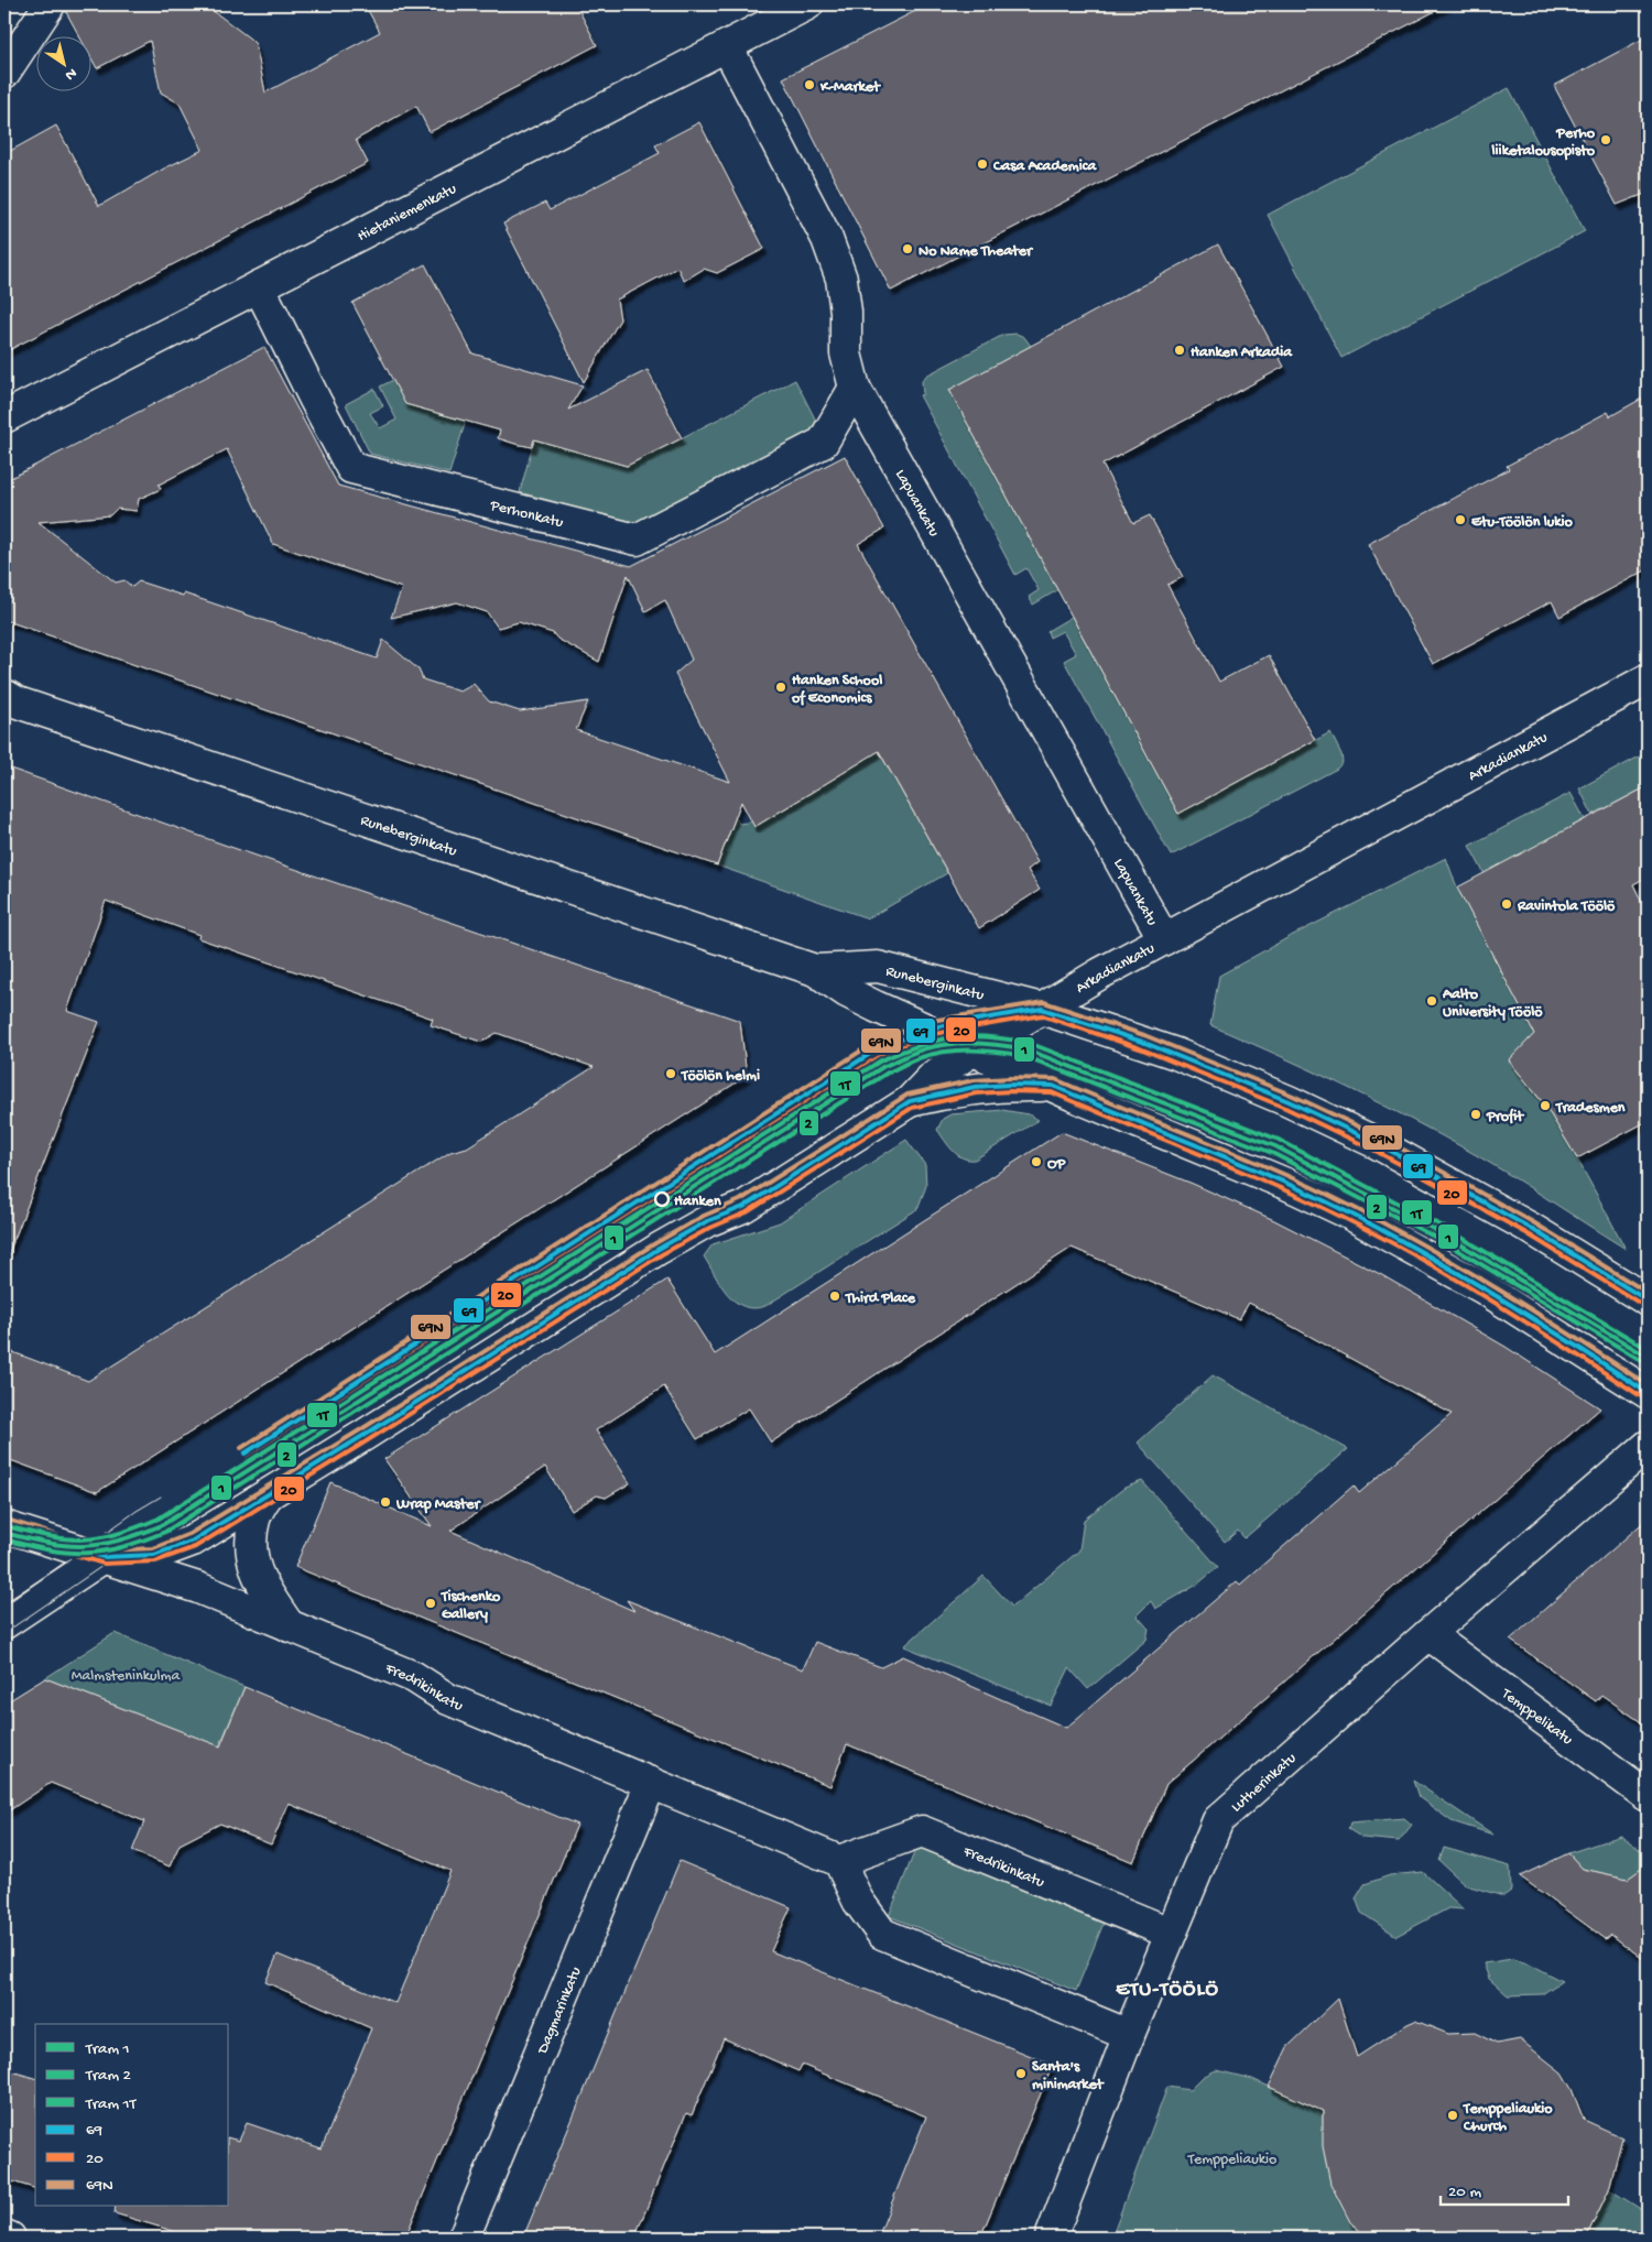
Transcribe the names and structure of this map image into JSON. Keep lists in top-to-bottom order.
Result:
{
  "streets": {
    "street": [
      "Hietaniemenkatu",
      "Lapuankatu",
      "Perhonkatu",
      "Arkadiankatu",
      "Runeberginkatu",
      "Fredrikinkatu",
      "Temppelikatu",
      "Lutherinkatu",
      "Dagmarinkatu"
    ]
  },
  "crossings": [
    ["Hietaniemenkatu", "Lapuankatu"],
    ["Hietaniemenkatu", "Perhonkatu"],
    ["Lapuankatu", "Perhonkatu"],
    ["Lapuankatu", "Arkadiankatu"],
    ["Arkadiankatu", "Runeberginkatu"],
    ["Arkadiankatu", "Fredrikinkatu"],
    ["Fredrikinkatu", "Lutherinkatu"],
    ["Fredrikinkatu", "Dagmarinkatu"],
    ["Temppelikatu", "Lutherinkatu"]
  ],
  "districts": ["ETU-TÖÖLÖ"],
  "parks": ["Malmsteninkulma", "Temppeliaukio"],
  "places": [
    "K-Market",
    "Perho liiketalousopisto",
    "Casa Academica",
    "No Name Theater",
    "Hanken Arkadia",
    "Etu-Töölön lukio",
    "Hanken School of Economics",
    "Ravintola Töölö",
    "Aalto University Töölö",
    "Töölön helmi",
    "Tradesmen",
    "Profit",
    "OP",
    "Hanken",
    "Third Place",
    "Wrap Master",
    "Tischenko Gallery",
    "Santa's minimarket",
    "Temppeliaukio Church"
  ],
  "lines": [
    "transit line 69N",
    "transit line 69",
    "transit line 20",
    "tram line 1T",
    "tram line 1",
    "tram line 2"
  ],
  "legend": [
    "Tram 1",
    "Tram 2",
    "Tram 1T",
    "69",
    "20",
    "69N"
  ],
  "scale_bar": "20 m",
  "north": "bottom right"
}
